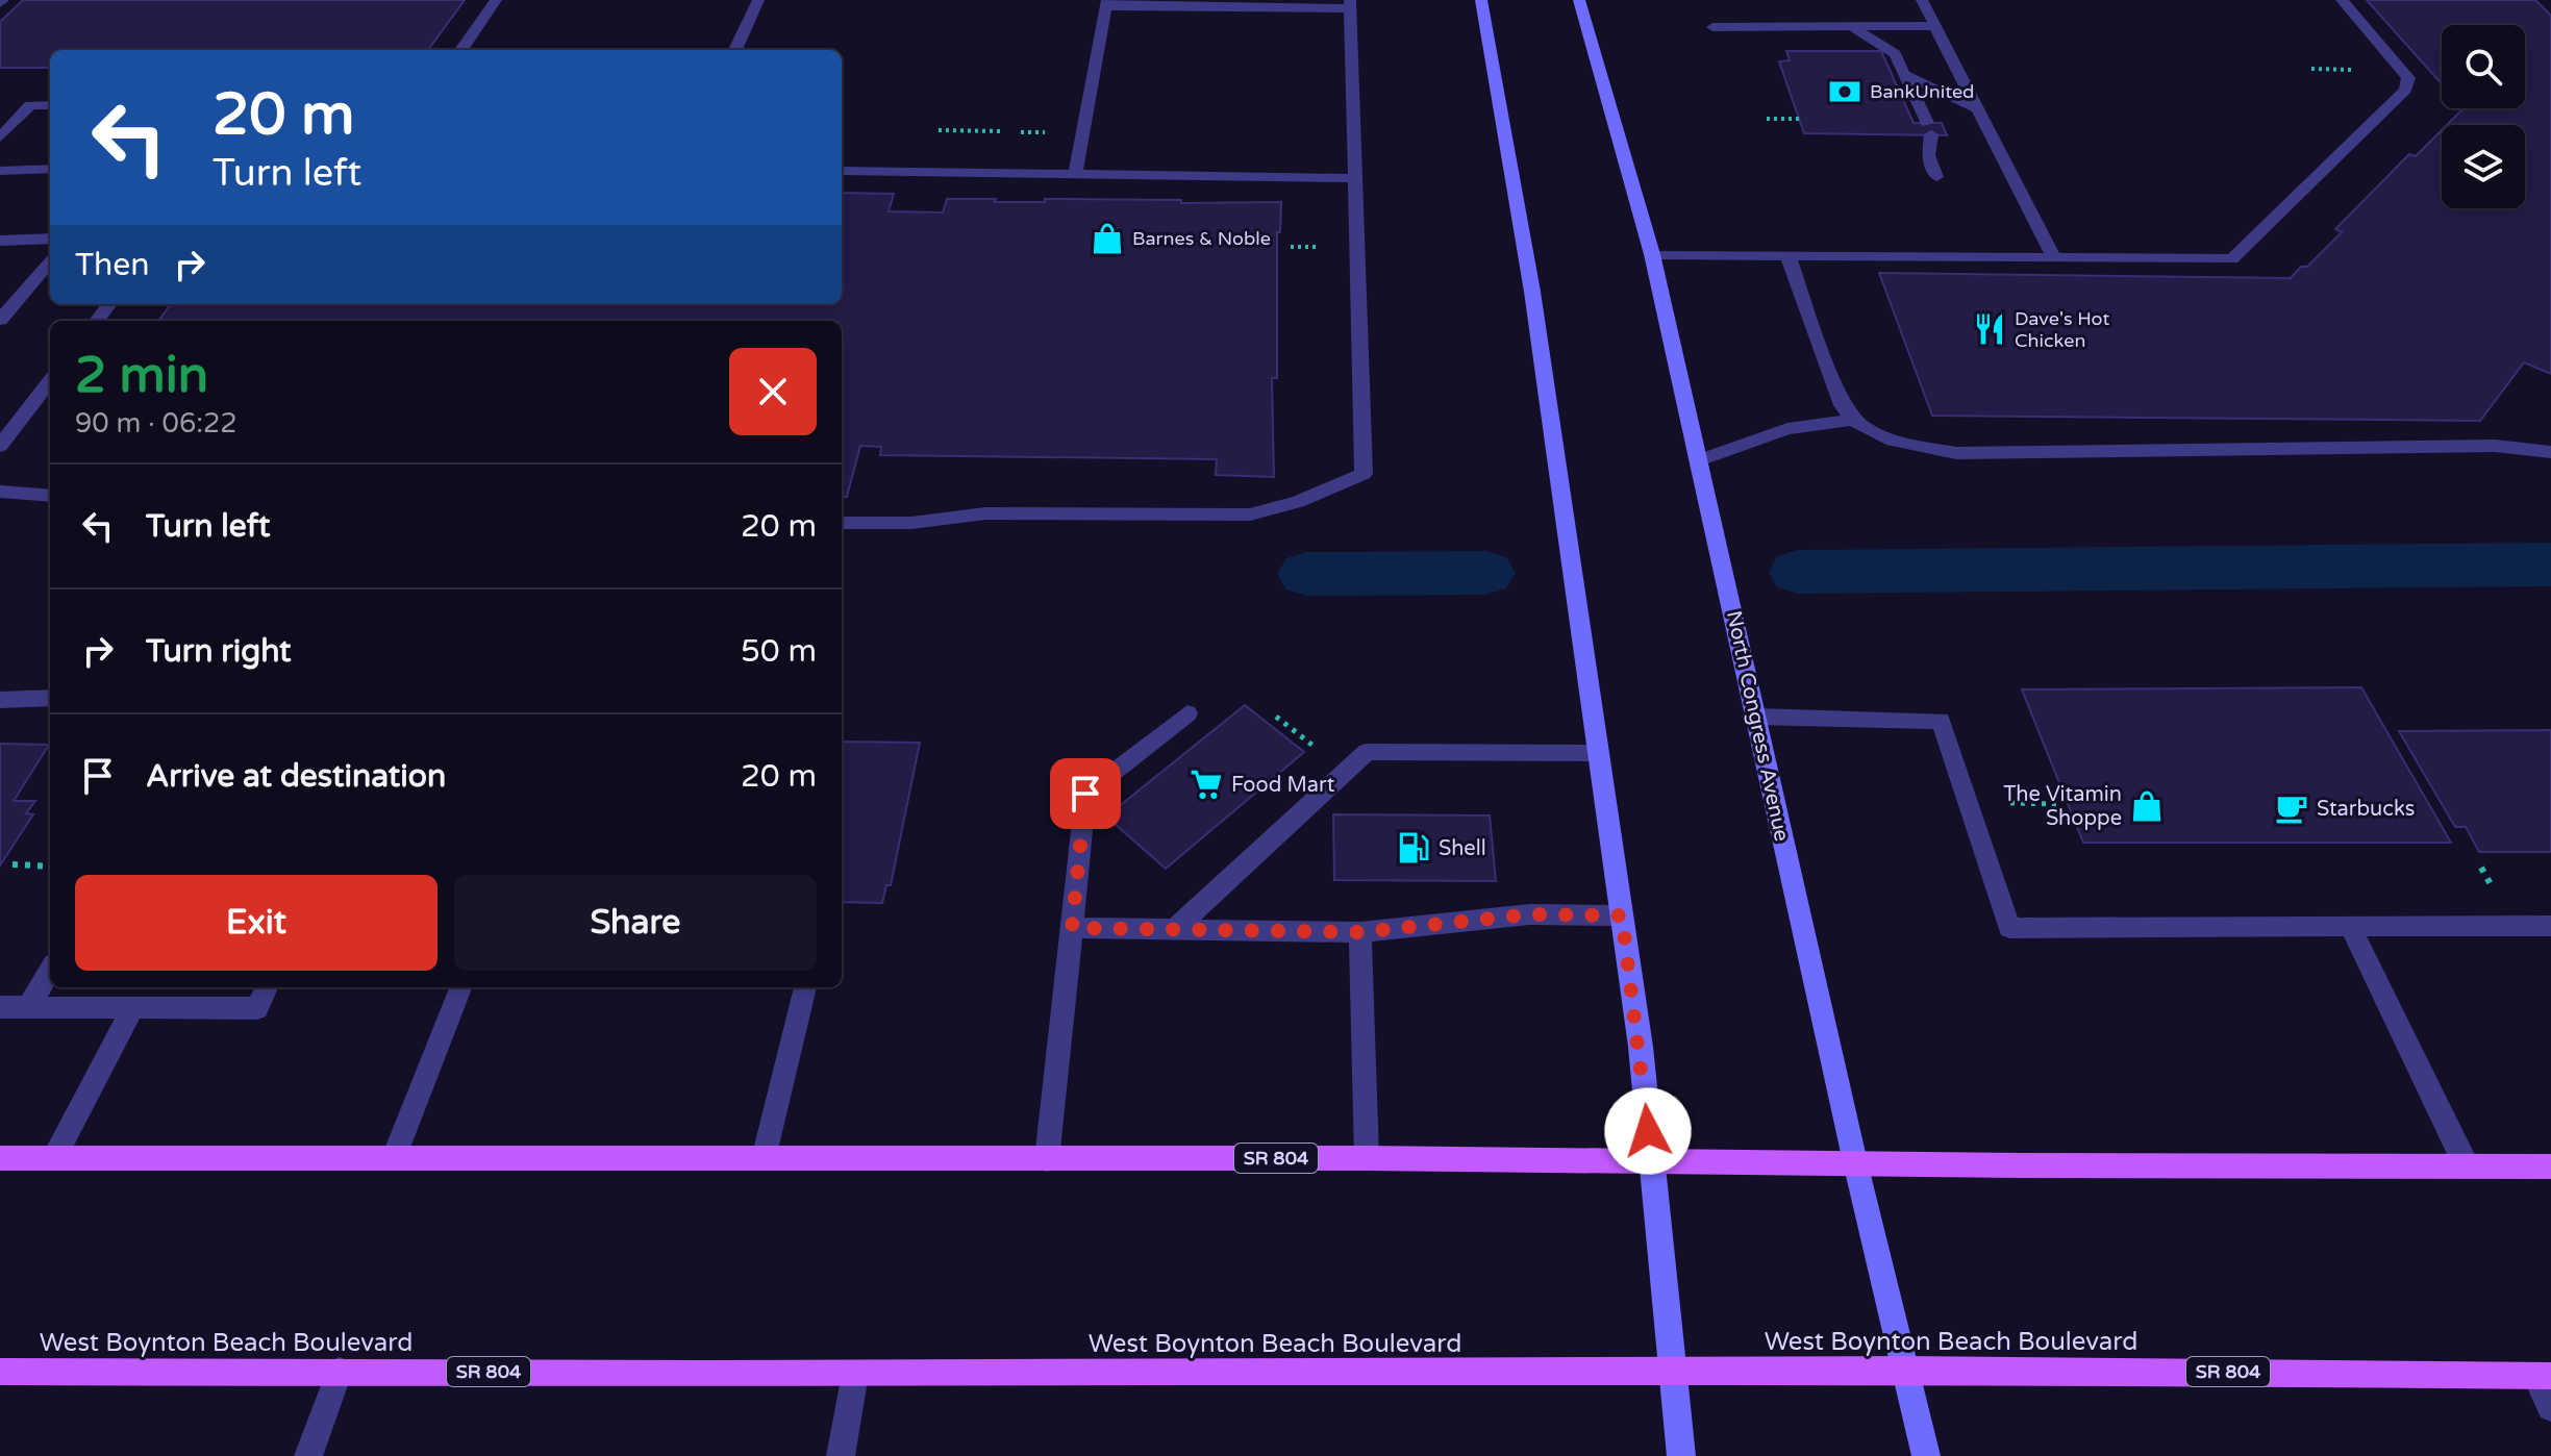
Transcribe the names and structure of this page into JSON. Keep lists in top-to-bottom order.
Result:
{
  "streets": {
    "main road": ["North Congress Avenue", "SR 804", "West Boynton Beach Boulevard"]
  },
  "crossings": [
    ["North Congress Avenue", "SR 804"],
    ["North Congress Avenue", "West Boynton Beach Boulevard"]
  ],
  "places": {
    "bank": ["BankUnited"],
    "shop": ["Barnes & Noble", "The Vitamin Shoppe"],
    "restaurant": ["Dave's Hot Chicken"],
    "supermarket": ["Food Mart"],
    "cafe": ["Starbucks"],
    "fuel station": ["Shell"]
  },
  "page": {
    "turn": ["20 m", "Turn left"],
    "then": "Then",
    "heading": ["2 min", "90 m · 06:22"],
    "list": [
      {
        "name": "Turn left",
        "value": "20 m"
      },
      {
        "name": "Turn right",
        "value": "50 m"
      },
      {
        "name": "Arrive at destination",
        "value": "20 m"
      }
    ],
    "buttons": ["Exit", "Share"]
  }
}
